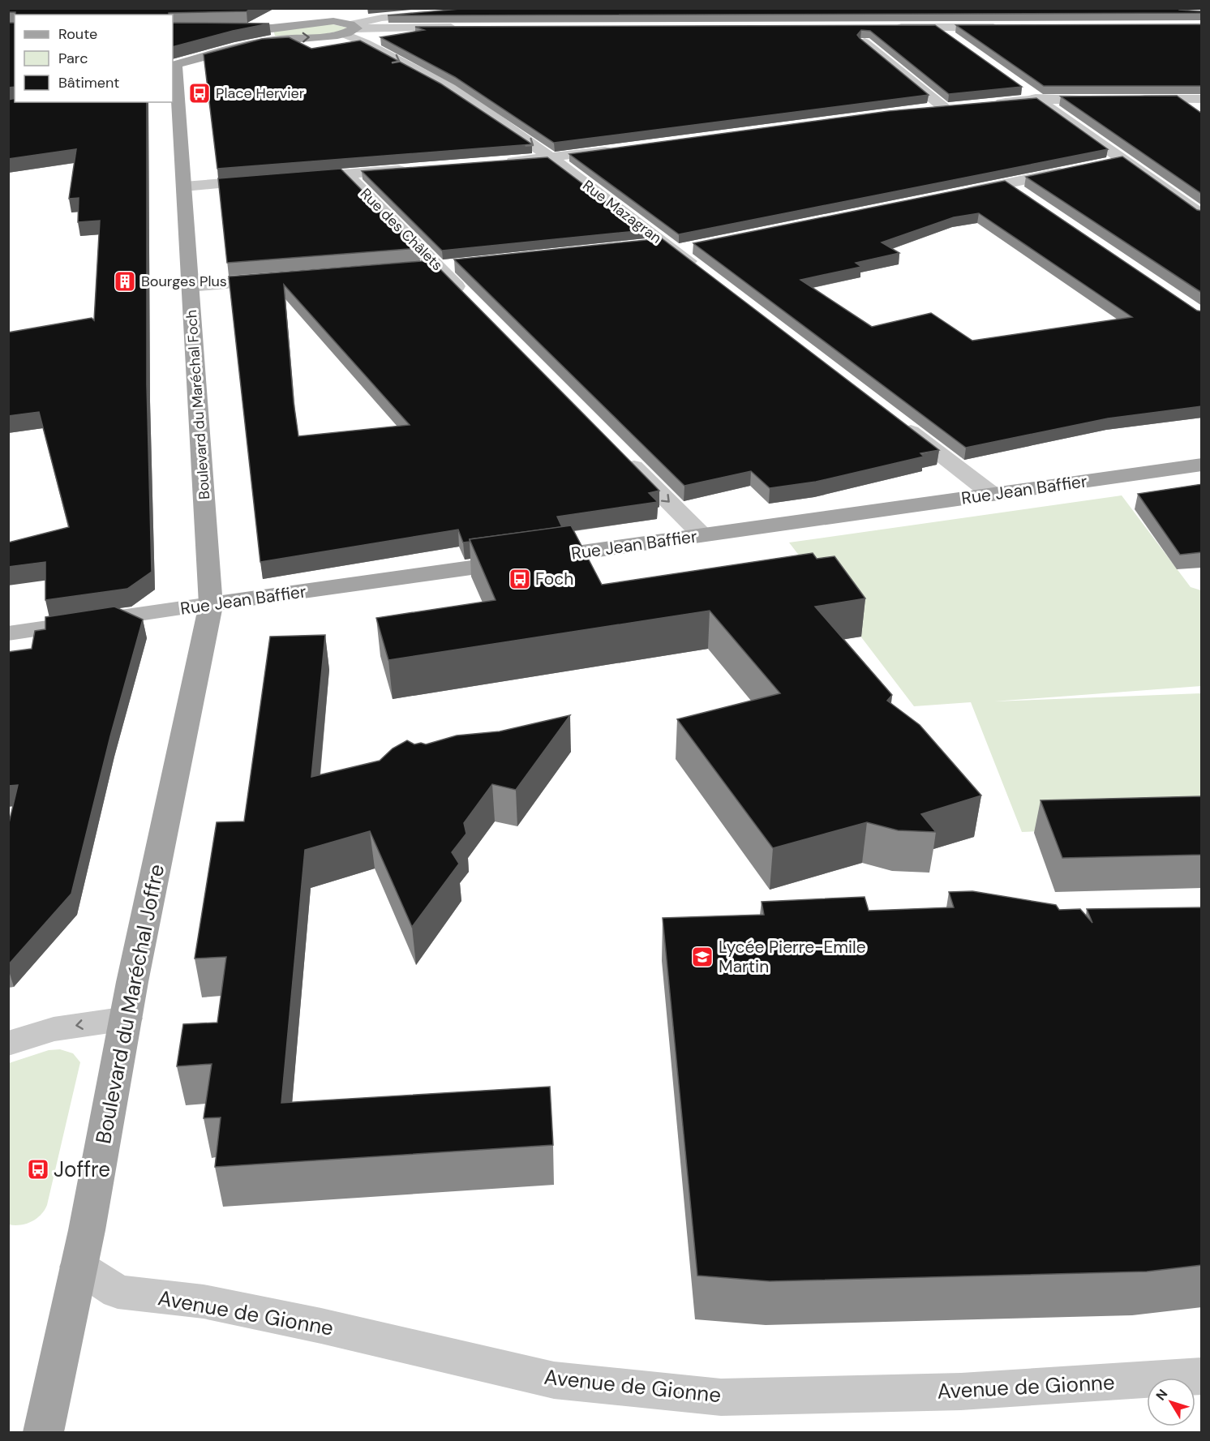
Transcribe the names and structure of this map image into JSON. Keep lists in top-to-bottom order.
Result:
{
  "streets": {
    "main road": ["Boulevard du Maréchal Foch", "Rue Jean Baffier", "Boulevard du Maréchal Joffre"],
    "street": ["Rue Mazagran", "Rue des Châlets", "Avenue de Gionne"]
  },
  "crossings": [
    ["Boulevard du Maréchal Foch", "Rue Jean Baffier"],
    ["Boulevard du Maréchal Foch", "Boulevard du Maréchal Joffre"],
    ["Rue Jean Baffier", "Boulevard du Maréchal Joffre"],
    ["Boulevard du Maréchal Joffre", "Avenue de Gionne"]
  ],
  "one_way": ["Rue Mazagran"],
  "places": {
    "bus stop": ["Place Hervier", "Foch", "Joffre"],
    "building": ["Bourges Plus"],
    "school or university": ["Lycée Pierre-Emile Martin"]
  },
  "legend": ["Route", "Parc", "Bâtiment"],
  "north": "top left"
}
